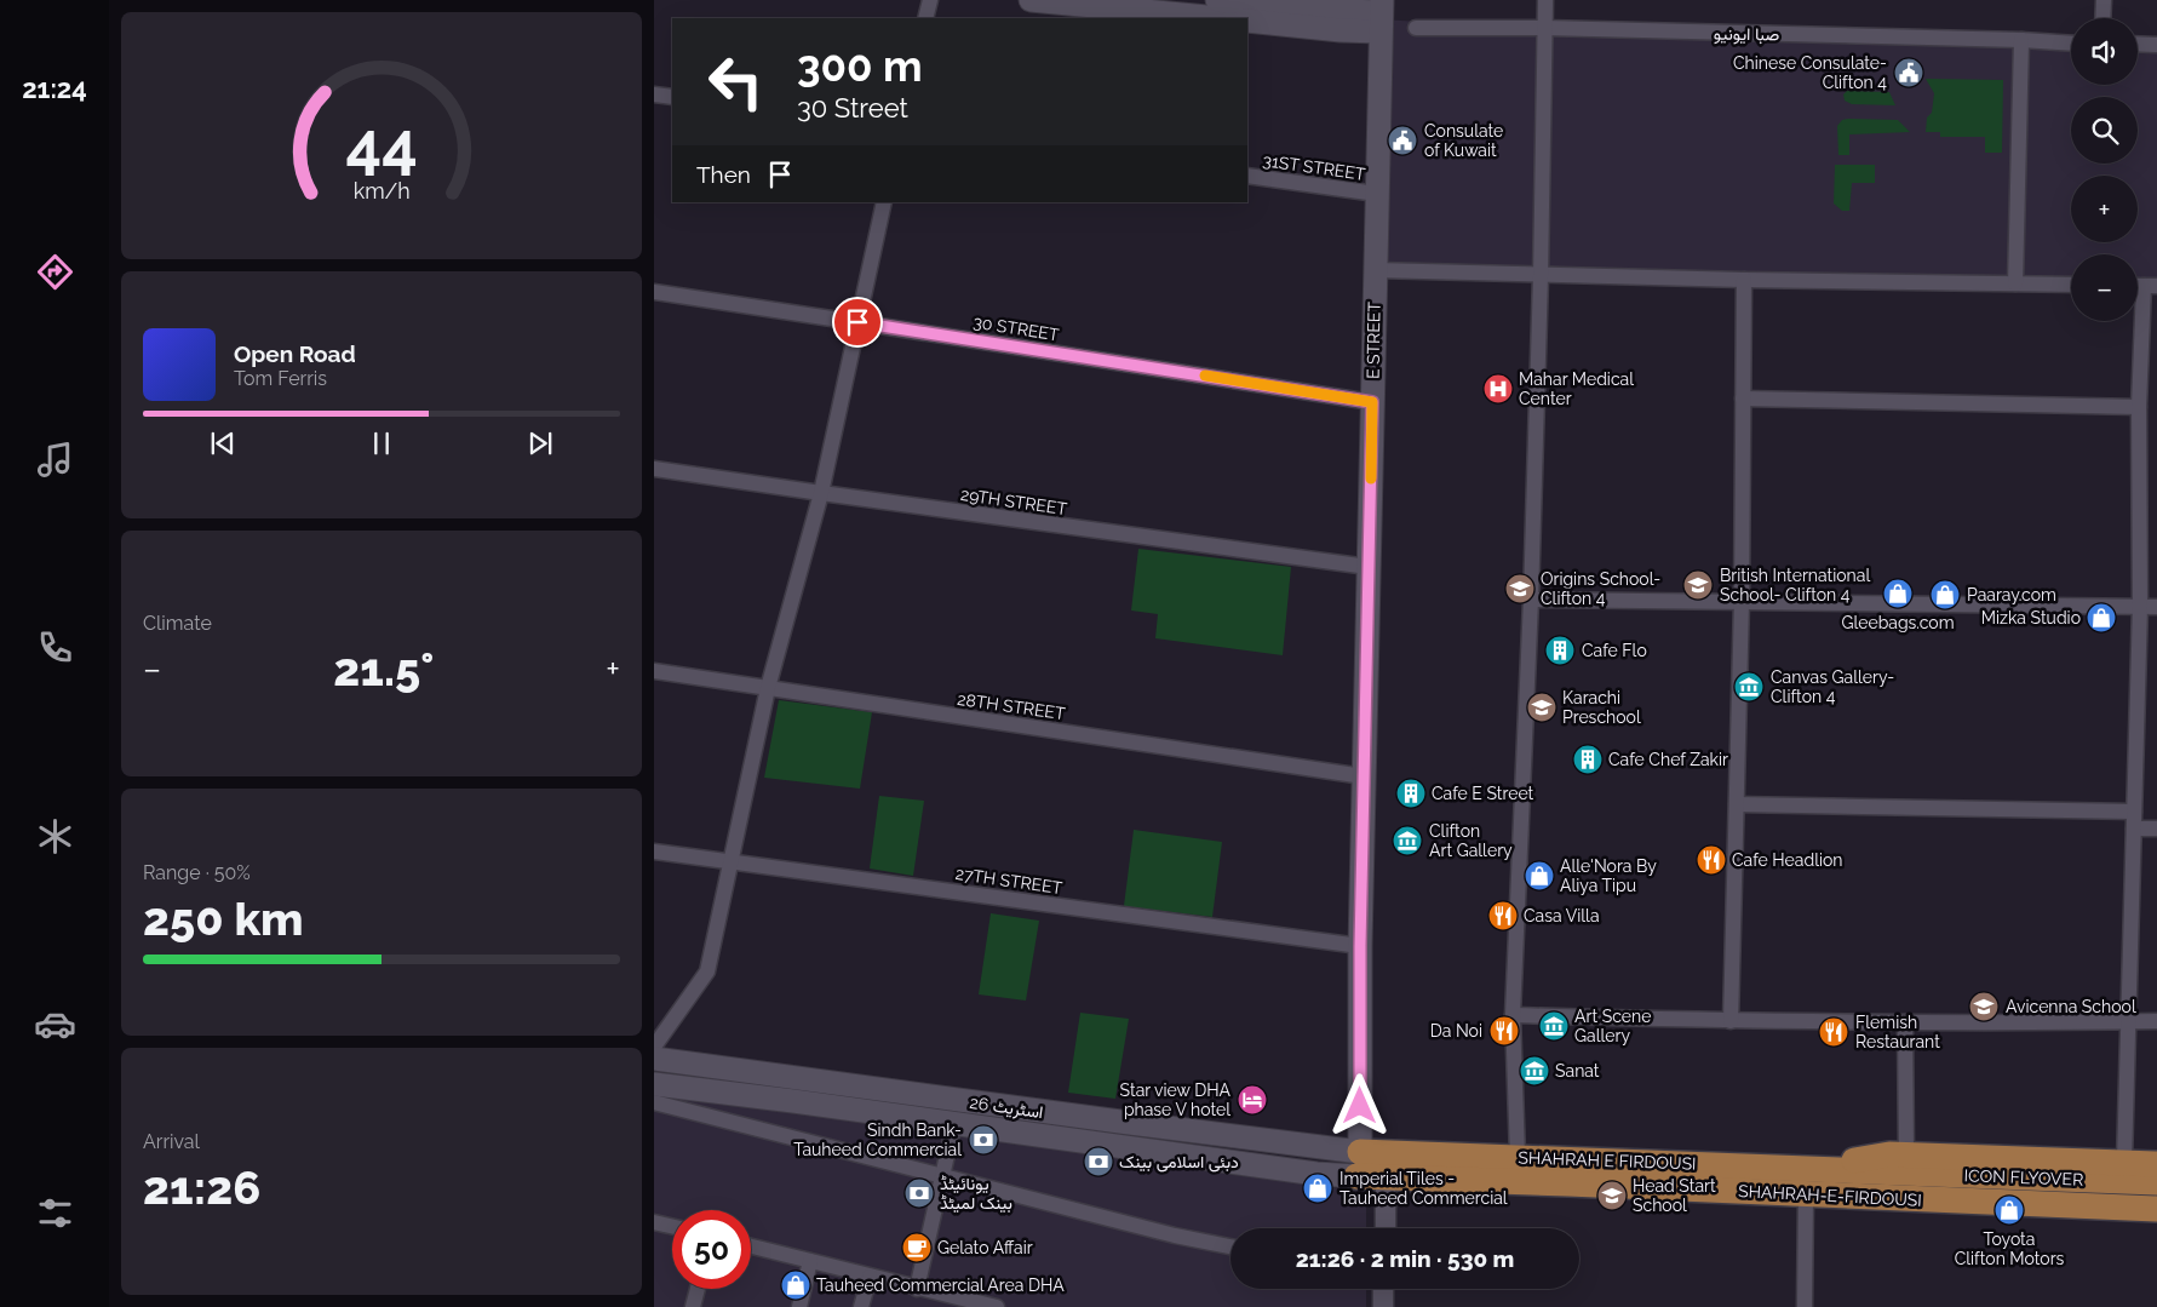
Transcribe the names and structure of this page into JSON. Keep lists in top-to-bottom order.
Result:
{
  "streets": {
    "main road": [
      "E STREET",
      "اسٹریٹ 26",
      "SHAHRAH E FIRDOUSI",
      "ICON FLYOVER",
      "SHAHRAH-E-FIRDOUSI"
    ],
    "street": [
      "صبا ایونیو",
      "31ST STREET",
      "30 STREET",
      "29TH STREET",
      "28TH STREET",
      "27TH STREET"
    ]
  },
  "crossings": [
    ["31ST STREET", "E STREET"],
    ["30 STREET", "E STREET"],
    ["E STREET", "29TH STREET"],
    ["E STREET", "28TH STREET"],
    ["E STREET", "27TH STREET"],
    ["E STREET", "اسٹریٹ 26"],
    ["E STREET", "SHAHRAH E FIRDOUSI"],
    ["E STREET", "SHAHRAH-E-FIRDOUSI"],
    ["اسٹریٹ 26", "SHAHRAH E FIRDOUSI"],
    ["اسٹریٹ 26", "SHAHRAH-E-FIRDOUSI"],
    ["SHAHRAH E FIRDOUSI", "ICON FLYOVER"],
    ["SHAHRAH E FIRDOUSI", "SHAHRAH-E-FIRDOUSI"]
  ],
  "places": {
    "public building": ["Chinese Consulate- Clifton 4", "Consulate of Kuwait"],
    "hospital": ["Mahar Medical Center"],
    "school or university": [
      "British International School- Clifton 4",
      "Origins School- Clifton 4",
      "Karachi Preschool",
      "Avicenna School",
      "Head Start School"
    ],
    "shop": [
      "Gleebags.com",
      "Paaray.com",
      "Mizka Studio",
      "Alle'Nora By Aliya Tipu",
      "Imperial Tiles - Tauheed Commercial",
      "Toyota Clifton Motors",
      "Tauheed Commercial Area DHA"
    ],
    "building": ["Cafe Flo", "Cafe Chef Zakir", "Cafe E Street"],
    "museum": [
      "Canvas Gallery- Clifton 4",
      "Clifton Art Gallery",
      "Art Scene Gallery",
      "Sanat"
    ],
    "restaurant": [
      "Cafe Headlion",
      "Casa Villa",
      "Da Noi",
      "Flemish Restaurant"
    ],
    "hotel": ["Star view DHA phase V hotel"],
    "bank": ["Sindh Bank- Tauheed Commercial", "دبئی اسلامی بینک", "یونائیٹڈ بینک لمیٹڈ"],
    "cafe": ["Gelato Affair"]
  },
  "page": {
    "tabs": "21:24",
    "map_buttons": ["+", "−"],
    "turn": ["300 m", "30 Street"],
    "then": "Then",
    "song": ["Open Road", "Tom Ferris"],
    "tile": [
      "Climate",
      ["Range · 50%", "250 km"],
      ["Arrival", "21:26"]
    ],
    "heat": ["−", "21.5°", "+"],
    "limit": "50",
    "trip": "21:26 · 2 min · 530 m",
    "gauge": ["44", "km/h"]
  }
}
